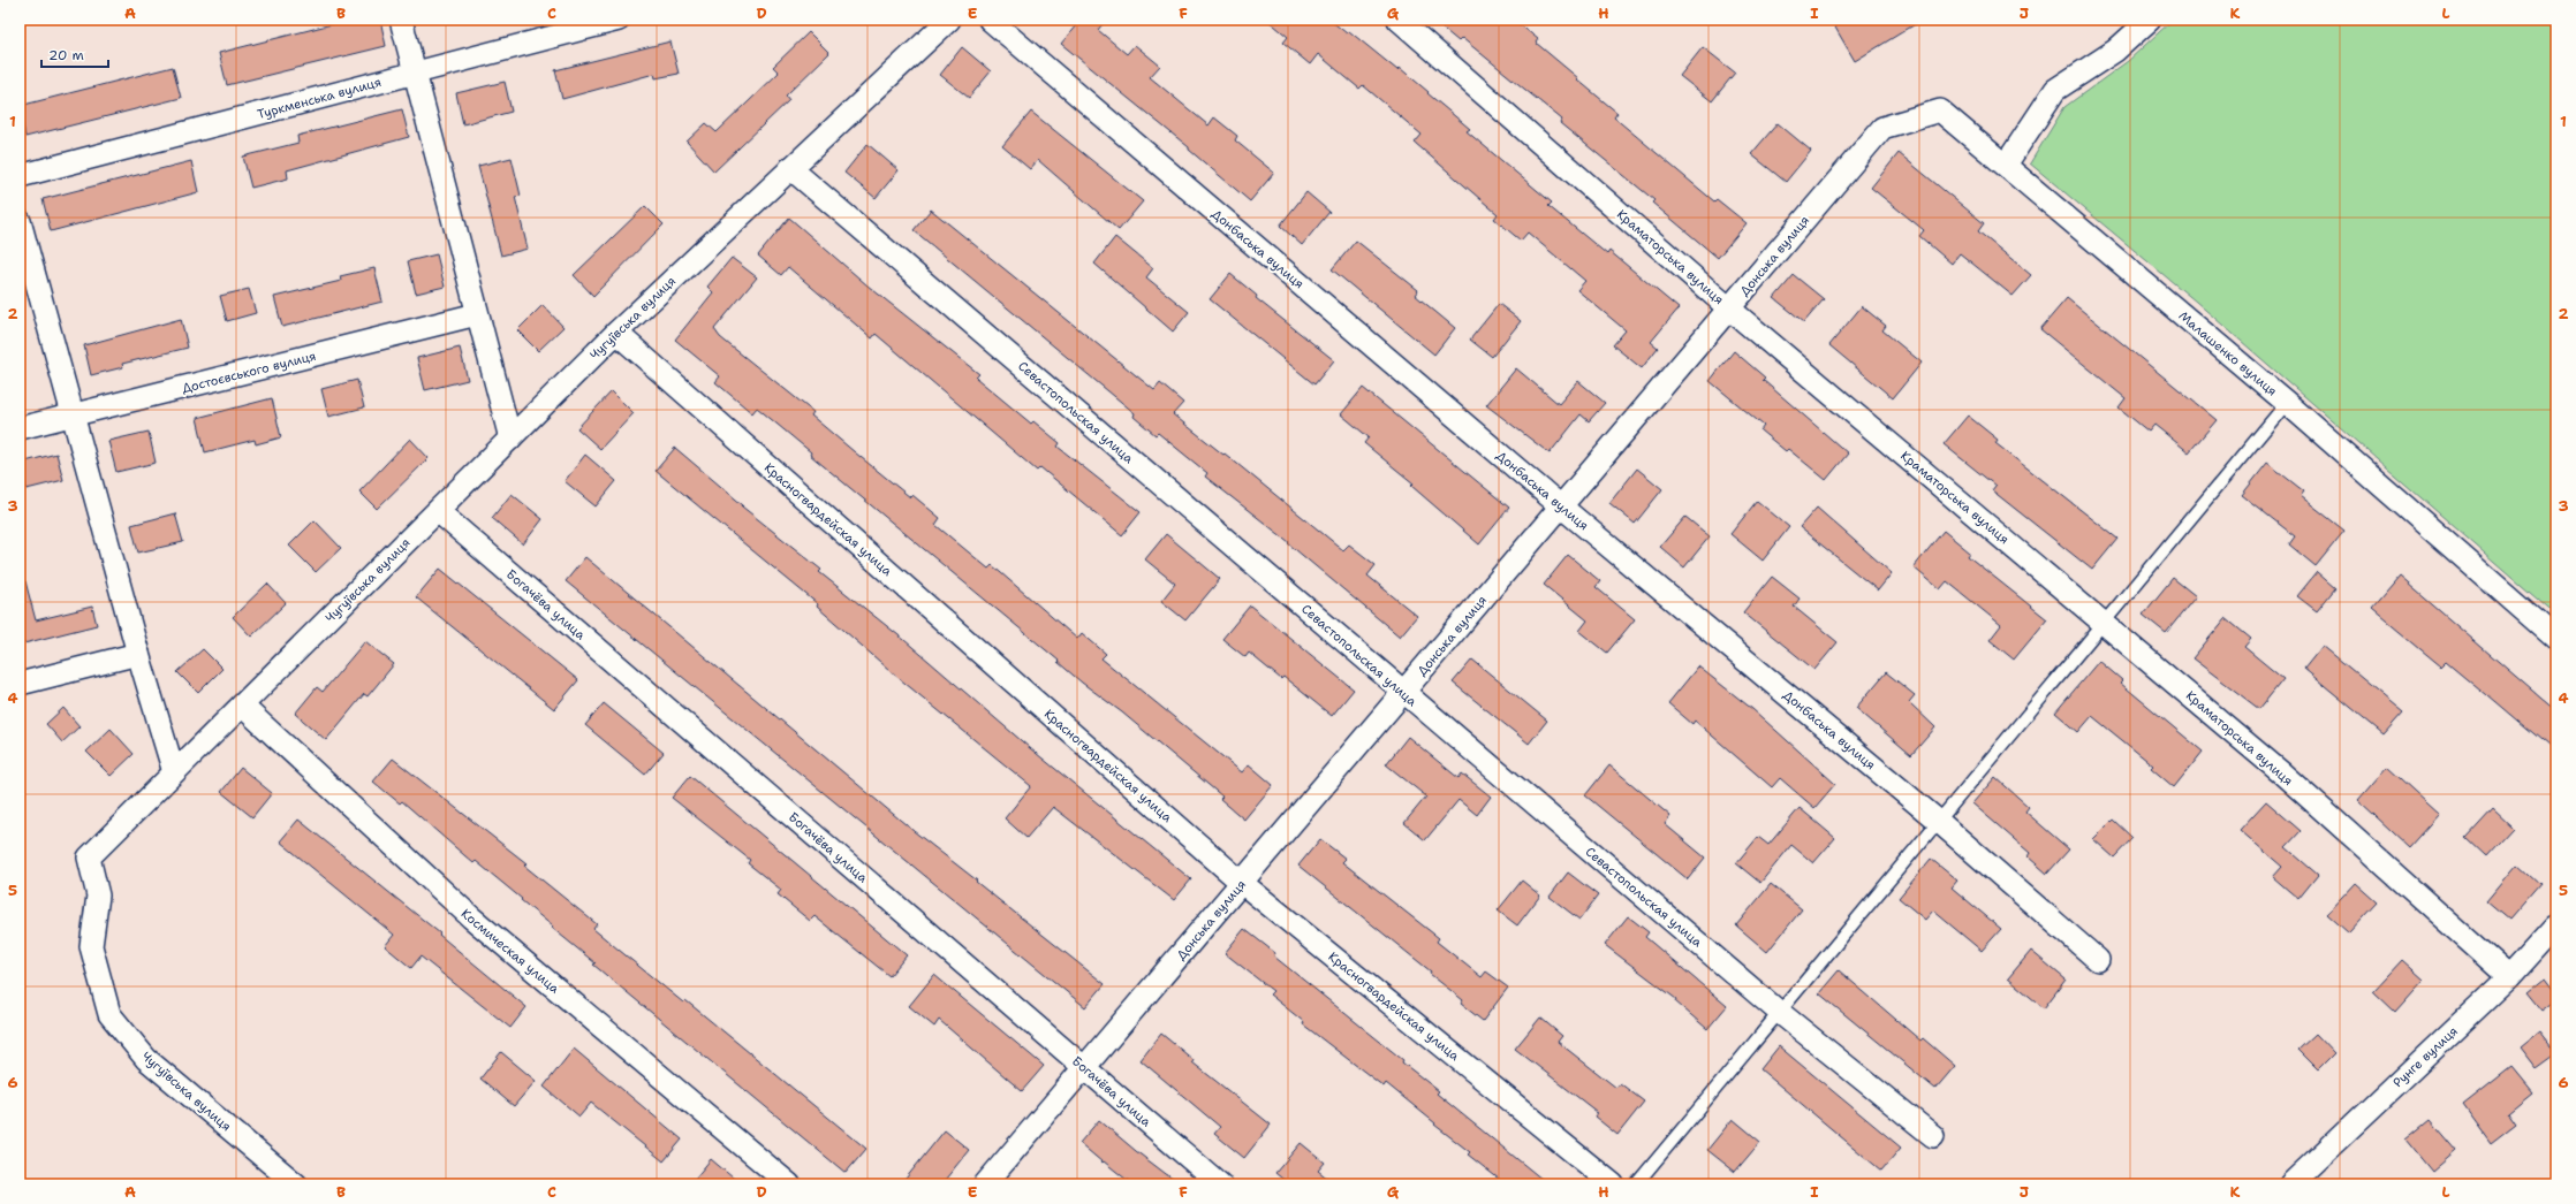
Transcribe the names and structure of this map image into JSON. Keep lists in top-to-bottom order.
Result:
{
  "streets": {
    "street": [
      "Туркменська вулиця",
      "Донбаська вулиця",
      "Донська вулиця",
      "Краматорська вулиця",
      "Чугуївська вулиця",
      "Малашенко вулиця",
      "Достоєвського вулиця",
      "Севастопольская улица",
      "Красногвардейская улица",
      "Богачёва улица",
      "Космическая улица",
      "Рунге вулиця"
    ]
  },
  "crossings": [
    ["Донбаська вулиця", "Донська вулиця"],
    ["Донська вулиця", "Краматорська вулиця"],
    ["Донська вулиця", "Малашенко вулиця"],
    ["Донська вулиця", "Севастопольская улица"],
    ["Донська вулиця", "Красногвардейская улица"],
    ["Донська вулиця", "Богачёва улица"],
    ["Краматорська вулиця", "Рунге вулиця"],
    ["Чугуївська вулиця", "Севастопольская улица"],
    ["Чугуївська вулиця", "Красногвардейская улица"],
    ["Чугуївська вулиця", "Богачёва улица"],
    ["Чугуївська вулиця", "Космическая улица"]
  ],
  "scale_bar": "20 m",
  "grid": {
    "columns": [
      "A",
      "B",
      "C",
      "D",
      "E",
      "F",
      "G",
      "H",
      "I",
      "J",
      "K",
      "L"
    ],
    "rows": [
      "1",
      "2",
      "3",
      "4",
      "5",
      "6"
    ]
  }
}
